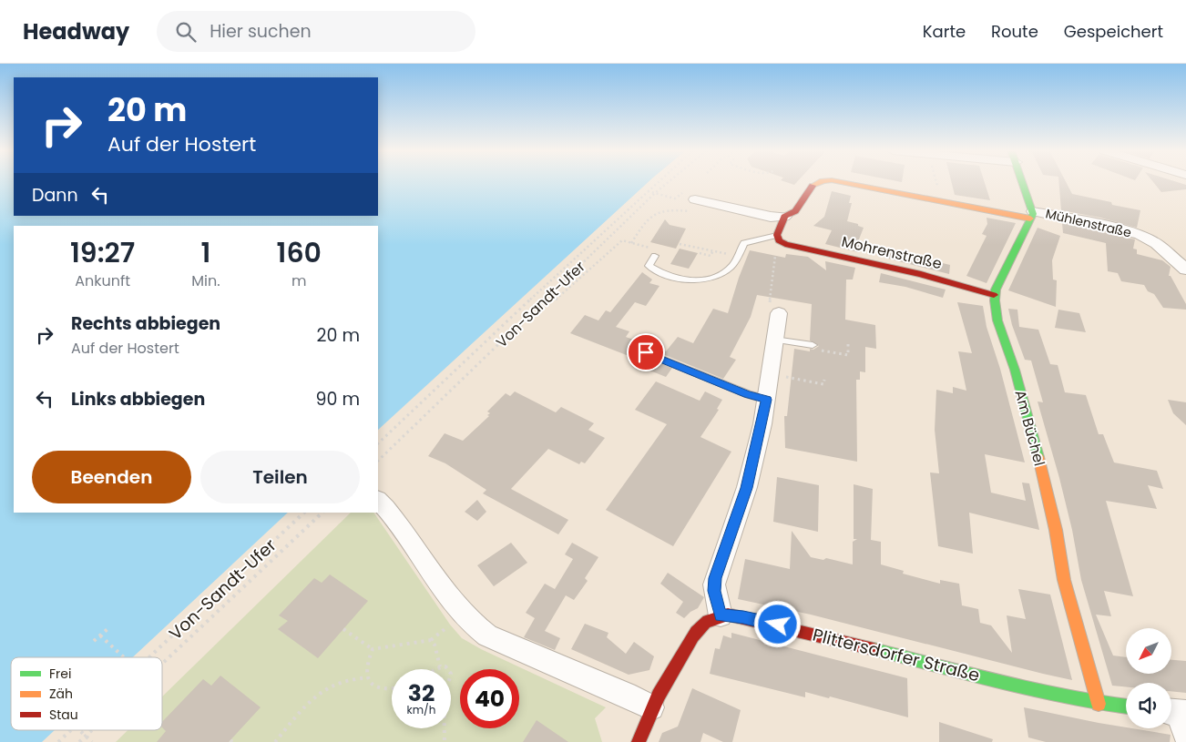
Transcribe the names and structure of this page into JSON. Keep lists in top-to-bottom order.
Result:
{
  "streets": {
    "street": [
      "Mühlenstraße",
      "Mohrenstraße",
      "Am Büchel",
      "Plittersdorfer Straße"
    ],
    "path": ["Von-Sandt-Ufer"]
  },
  "crossings": [
    ["Mühlenstraße", "Am Büchel"],
    ["Mohrenstraße", "Am Büchel"],
    ["Am Büchel", "Plittersdorfer Straße"]
  ],
  "legend": ["Frei", "Zäh", "Stau"],
  "north": "bottom left",
  "page": {
    "header": "Headway",
    "search": "Hier suchen",
    "nav": ["Karte", "Route", "Gespeichert"],
    "turn": ["20 m", "Auf der Hostert"],
    "then": "Dann",
    "eta": [
      "19:27",
      "Ankunft",
      "1",
      "Min.",
      "160",
      "m"
    ],
    "list": [
      {
        "name": "Rechts abbiegen",
        "note": "Auf der Hostert",
        "value": "20 m"
      },
      {
        "name": "Links abbiegen",
        "value": "90 m"
      }
    ],
    "buttons": ["Beenden", "Teilen"],
    "speed": "32 km/h",
    "limit": "40"
  }
}
